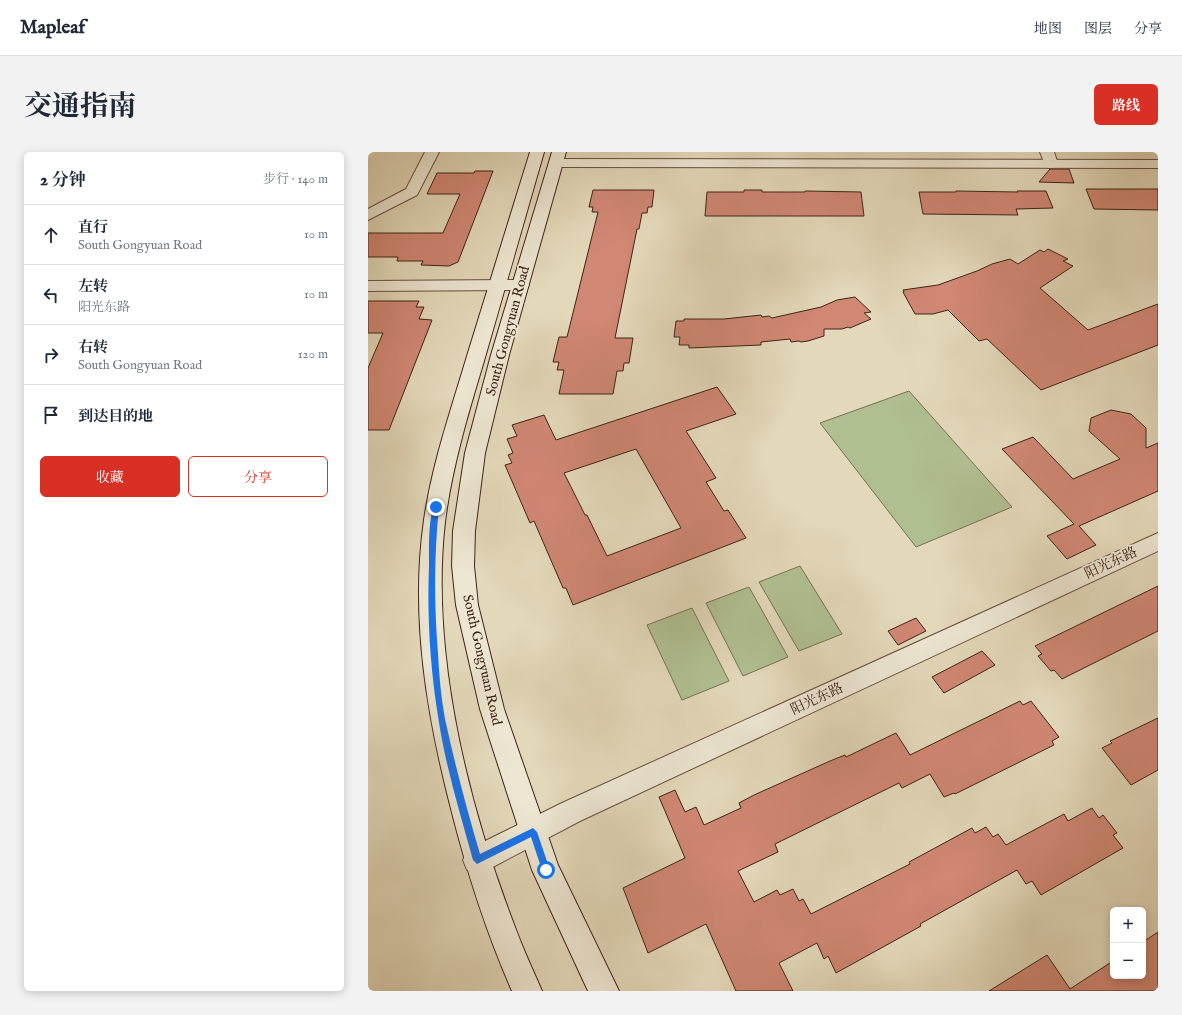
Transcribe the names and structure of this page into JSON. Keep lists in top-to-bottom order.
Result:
{
  "streets": {
    "main road": ["South Gongyuan Road", "阳光东路"]
  },
  "crossings": [
    ["South Gongyuan Road", "阳光东路"]
  ],
  "page": {
    "header": "Mapleaf",
    "nav": ["地图", "图层", "分享"],
    "title": "交通指南",
    "buttons": [
      "路线",
      ["收藏", "分享"]
    ],
    "heading": ["2 分钟", "步行 · 140 m"],
    "list": [
      ["直行", "South Gongyuan Road", "10 m"],
      ["左转", "阳光东路", "10 m"],
      ["右转", "South Gongyuan Road", "120 m"],
      "到达目的地"
    ],
    "map_buttons": ["+", "−"]
  }
}
